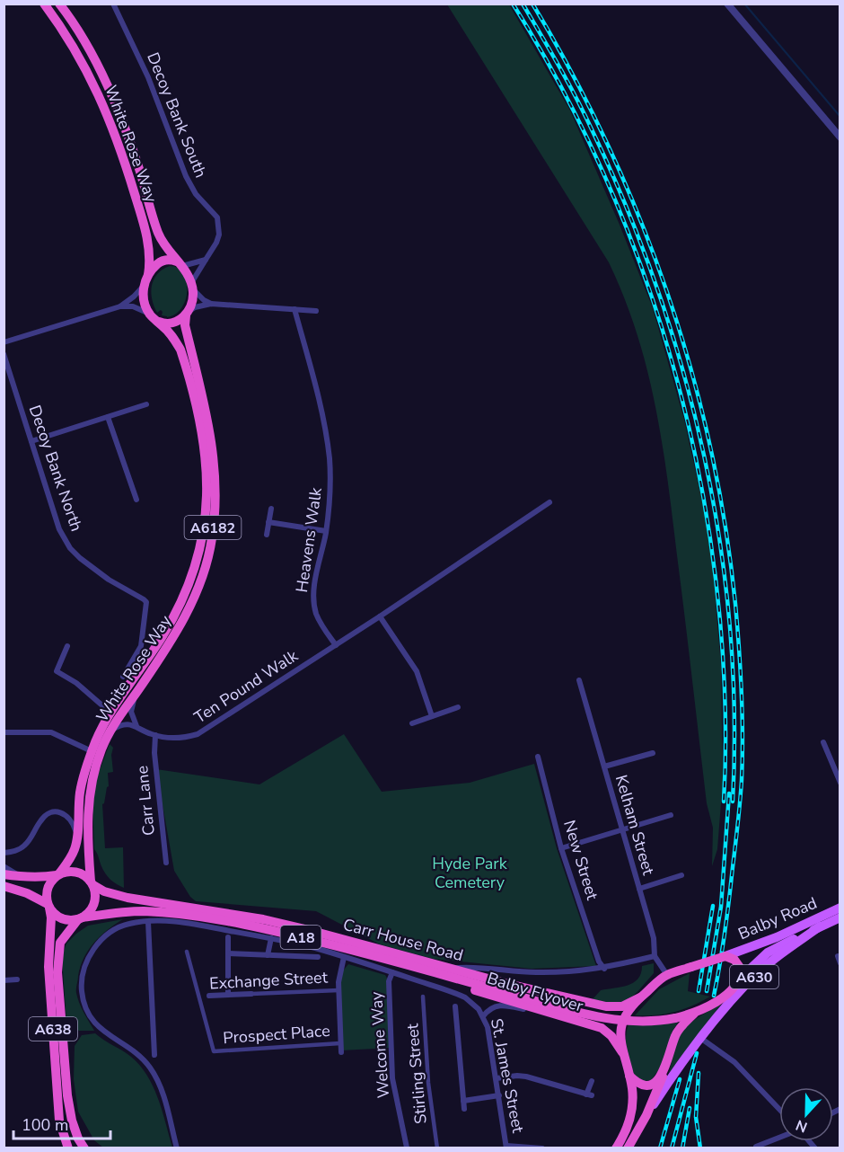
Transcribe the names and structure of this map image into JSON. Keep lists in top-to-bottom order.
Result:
{
  "streets": {
    "highway": [
      "White Rose Way",
      "A6182",
      "A18",
      "Carr House Road",
      "A630",
      "Balby Flyover",
      "A638"
    ],
    "main road": ["Balby Road"],
    "street": [
      "Decoy Bank South",
      "Decoy Bank North",
      "Heavens Walk",
      "Ten Pound Walk",
      "Carr Lane",
      "Kelham Street",
      "New Street",
      "Exchange Street",
      "Prospect Place",
      "Welcome Way",
      "Stirling Street",
      "St. James Street"
    ]
  },
  "crossings": [
    ["Decoy Bank South", "White Rose Way"],
    ["White Rose Way", "Carr House Road"],
    ["White Rose Way", "A638"],
    ["Heavens Walk", "Ten Pound Walk"],
    ["Ten Pound Walk", "Carr Lane"],
    ["Kelham Street", "Balby Flyover"],
    ["Balby Road", "A630"],
    ["Balby Road", "Balby Flyover"],
    ["Carr House Road", "Balby Flyover"],
    ["Carr House Road", "A638"],
    ["A630", "Balby Flyover"],
    ["Exchange Street", "Prospect Place"],
    ["Prospect Place", "St. James Street"],
    ["Welcome Way", "St. James Street"]
  ],
  "parks": ["Hyde Park Cemetery"],
  "scale_bar": "100 m",
  "north": "bottom"
}
